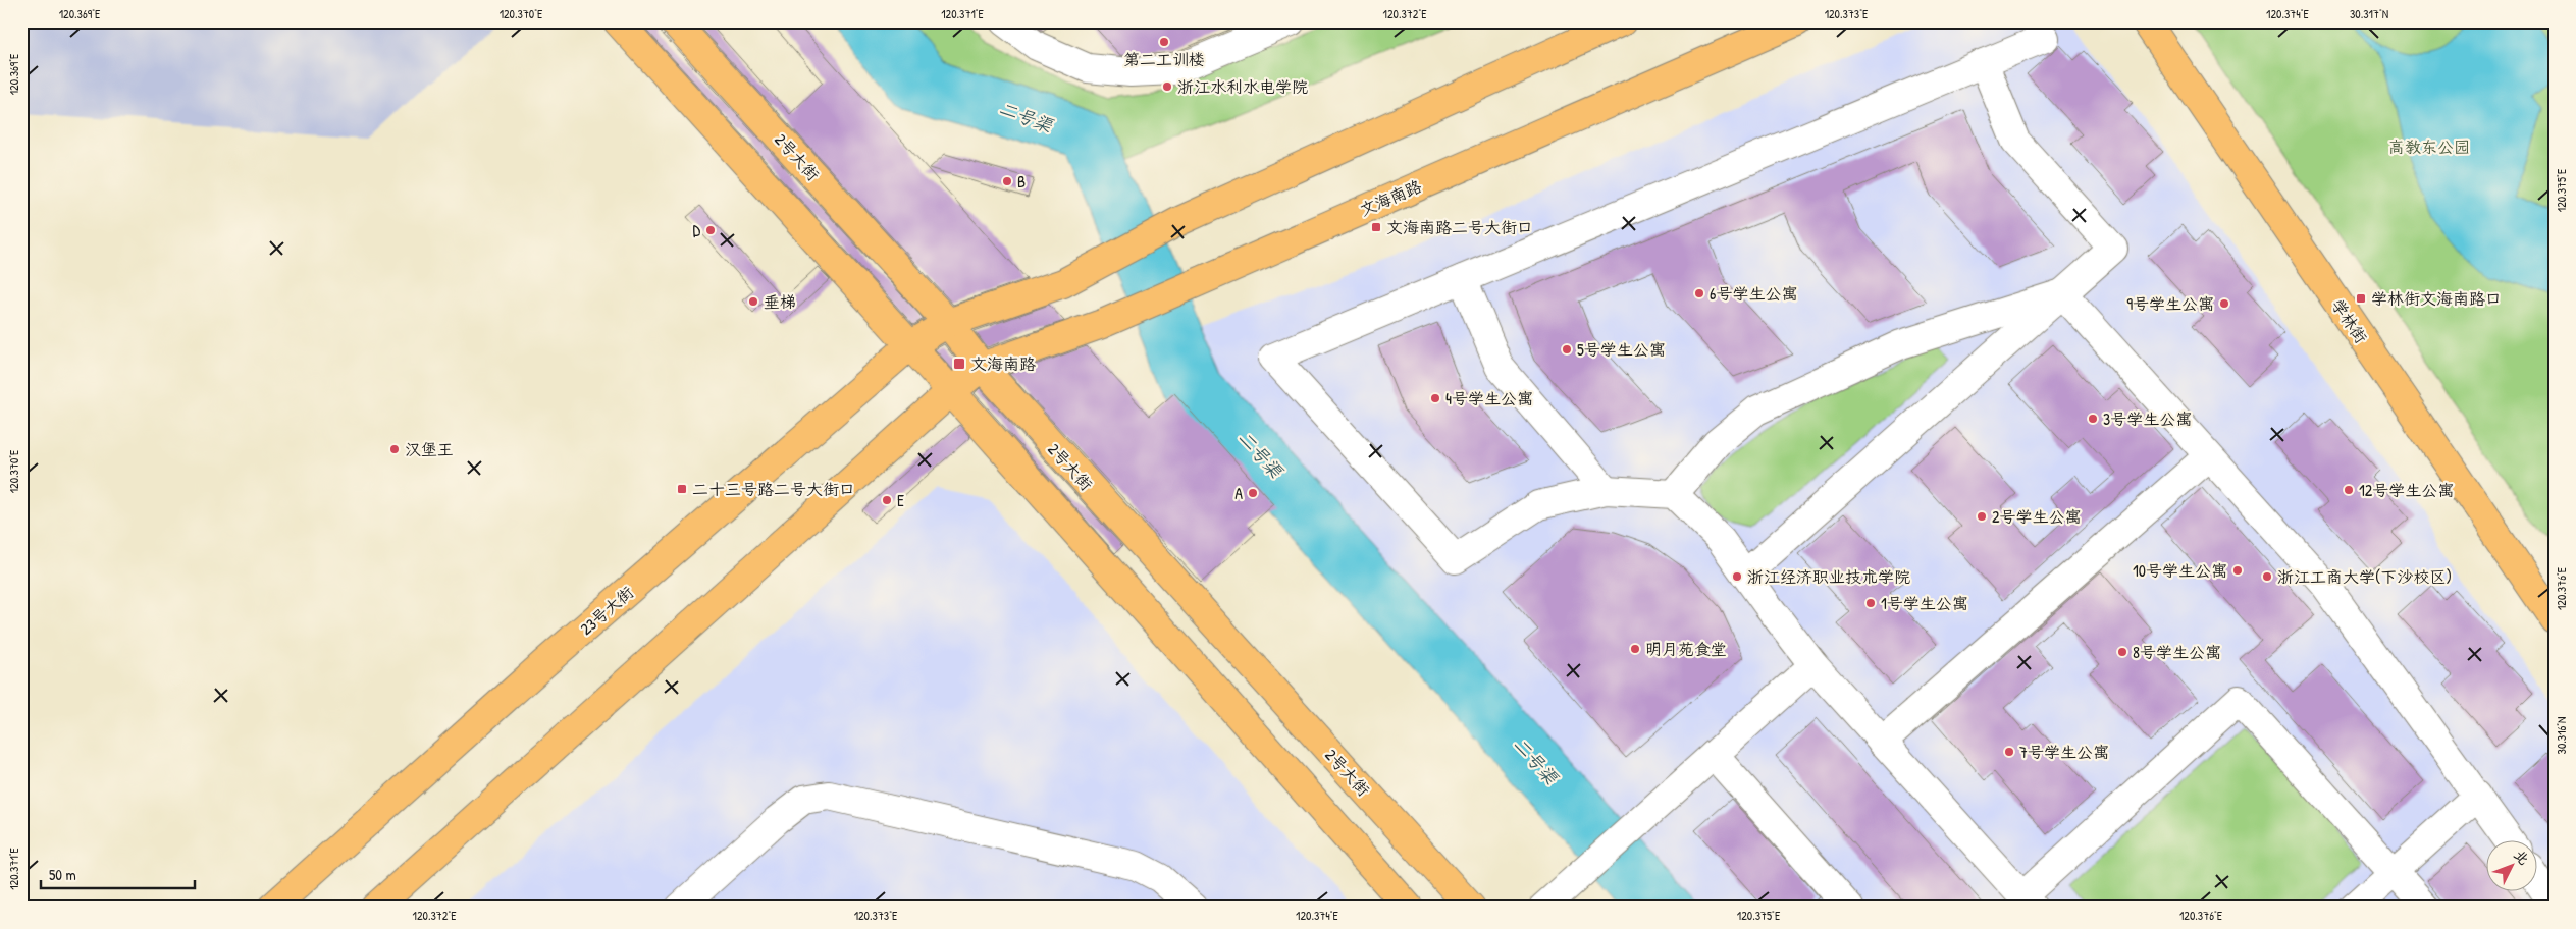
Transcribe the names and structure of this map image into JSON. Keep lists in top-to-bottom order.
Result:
{
  "streets": {
    "main road": [
      "2号大街",
      "文海南路",
      "学林街",
      "23号大街"
    ]
  },
  "crossings": [
    ["2号大街", "文海南路"],
    ["2号大街", "23号大街"]
  ],
  "water": ["二号渠"],
  "parks": ["高教东公园"],
  "places": {
    "other": [
      "第二工训楼",
      "浙江水利水电学院",
      "B",
      "D",
      "6号学生公寓",
      "垂梯",
      "9号学生公寓",
      "5号学生公寓",
      "4号学生公寓",
      "3号学生公寓",
      "汉堡王",
      "12号学生公寓",
      "A",
      "E",
      "2号学生公寓",
      "10号学生公寓",
      "浙江经济职业技术学院",
      "浙江工商大学(下沙校区)",
      "1号学生公寓",
      "明月苑食堂",
      "8号学生公寓",
      "7号学生公寓"
    ],
    "transit": [
      "文海南路二号大街口",
      "学林街文海南路口",
      "文海南路",
      "二十三号路二号大街口"
    ]
  },
  "scale_bar": "50 m",
  "north": "top right",
  "coordinates": [
    "120.369°E",
    "120.370°E",
    "120.371°E",
    "120.372°E",
    "120.373°E",
    "120.374°E",
    "30.317°N",
    "120.375°E",
    "120.376°E",
    "30.316°N"
  ]
}
